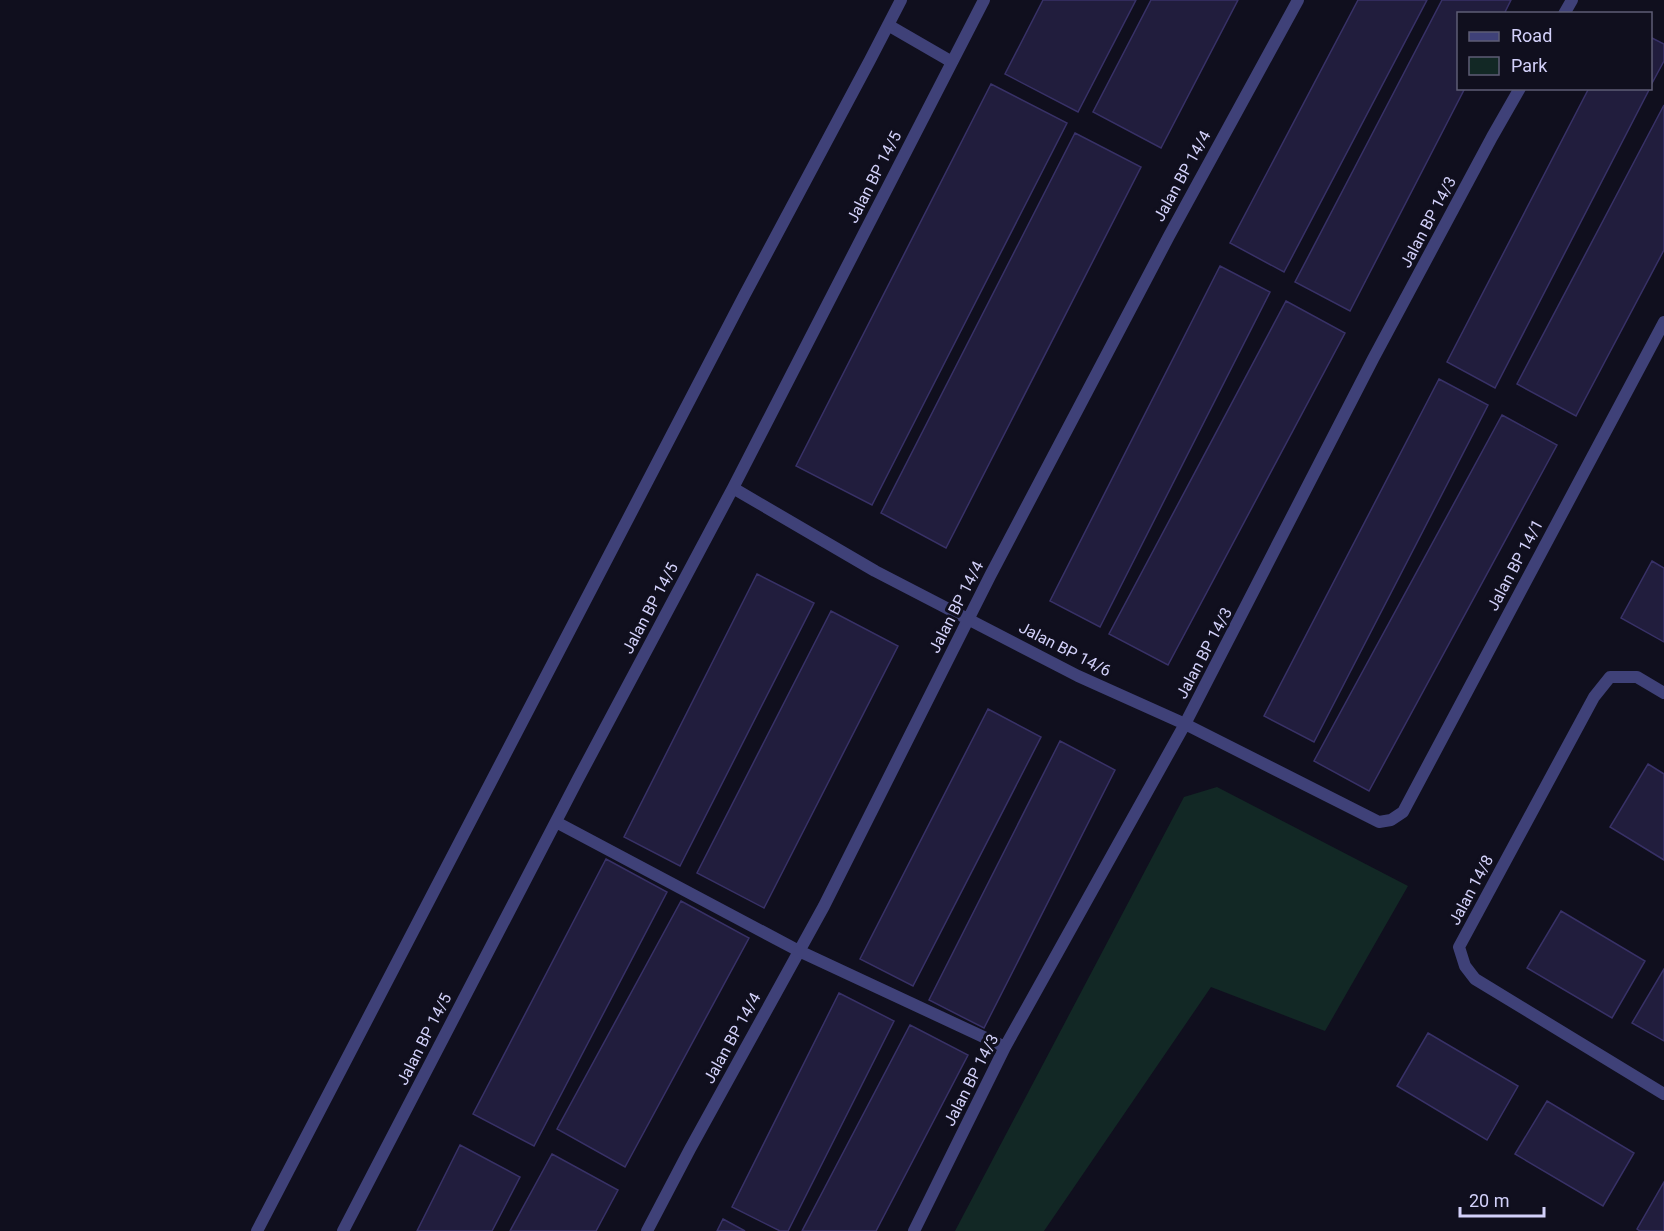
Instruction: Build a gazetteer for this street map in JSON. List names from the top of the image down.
{
  "streets": {
    "street": [
      "Jalan BP 14/4",
      "Jalan BP 14/5",
      "Jalan BP 14/3",
      "Jalan BP 14/1",
      "Jalan BP 14/6",
      "Jalan 14/8"
    ]
  },
  "crossings": [
    ["Jalan BP 14/4", "Jalan BP 14/6"],
    ["Jalan BP 14/5", "Jalan BP 14/6"],
    ["Jalan BP 14/3", "Jalan BP 14/6"],
    ["Jalan BP 14/1", "Jalan BP 14/6"]
  ],
  "legend": ["Road", "Park"],
  "scale_bar": "20 m"
}
